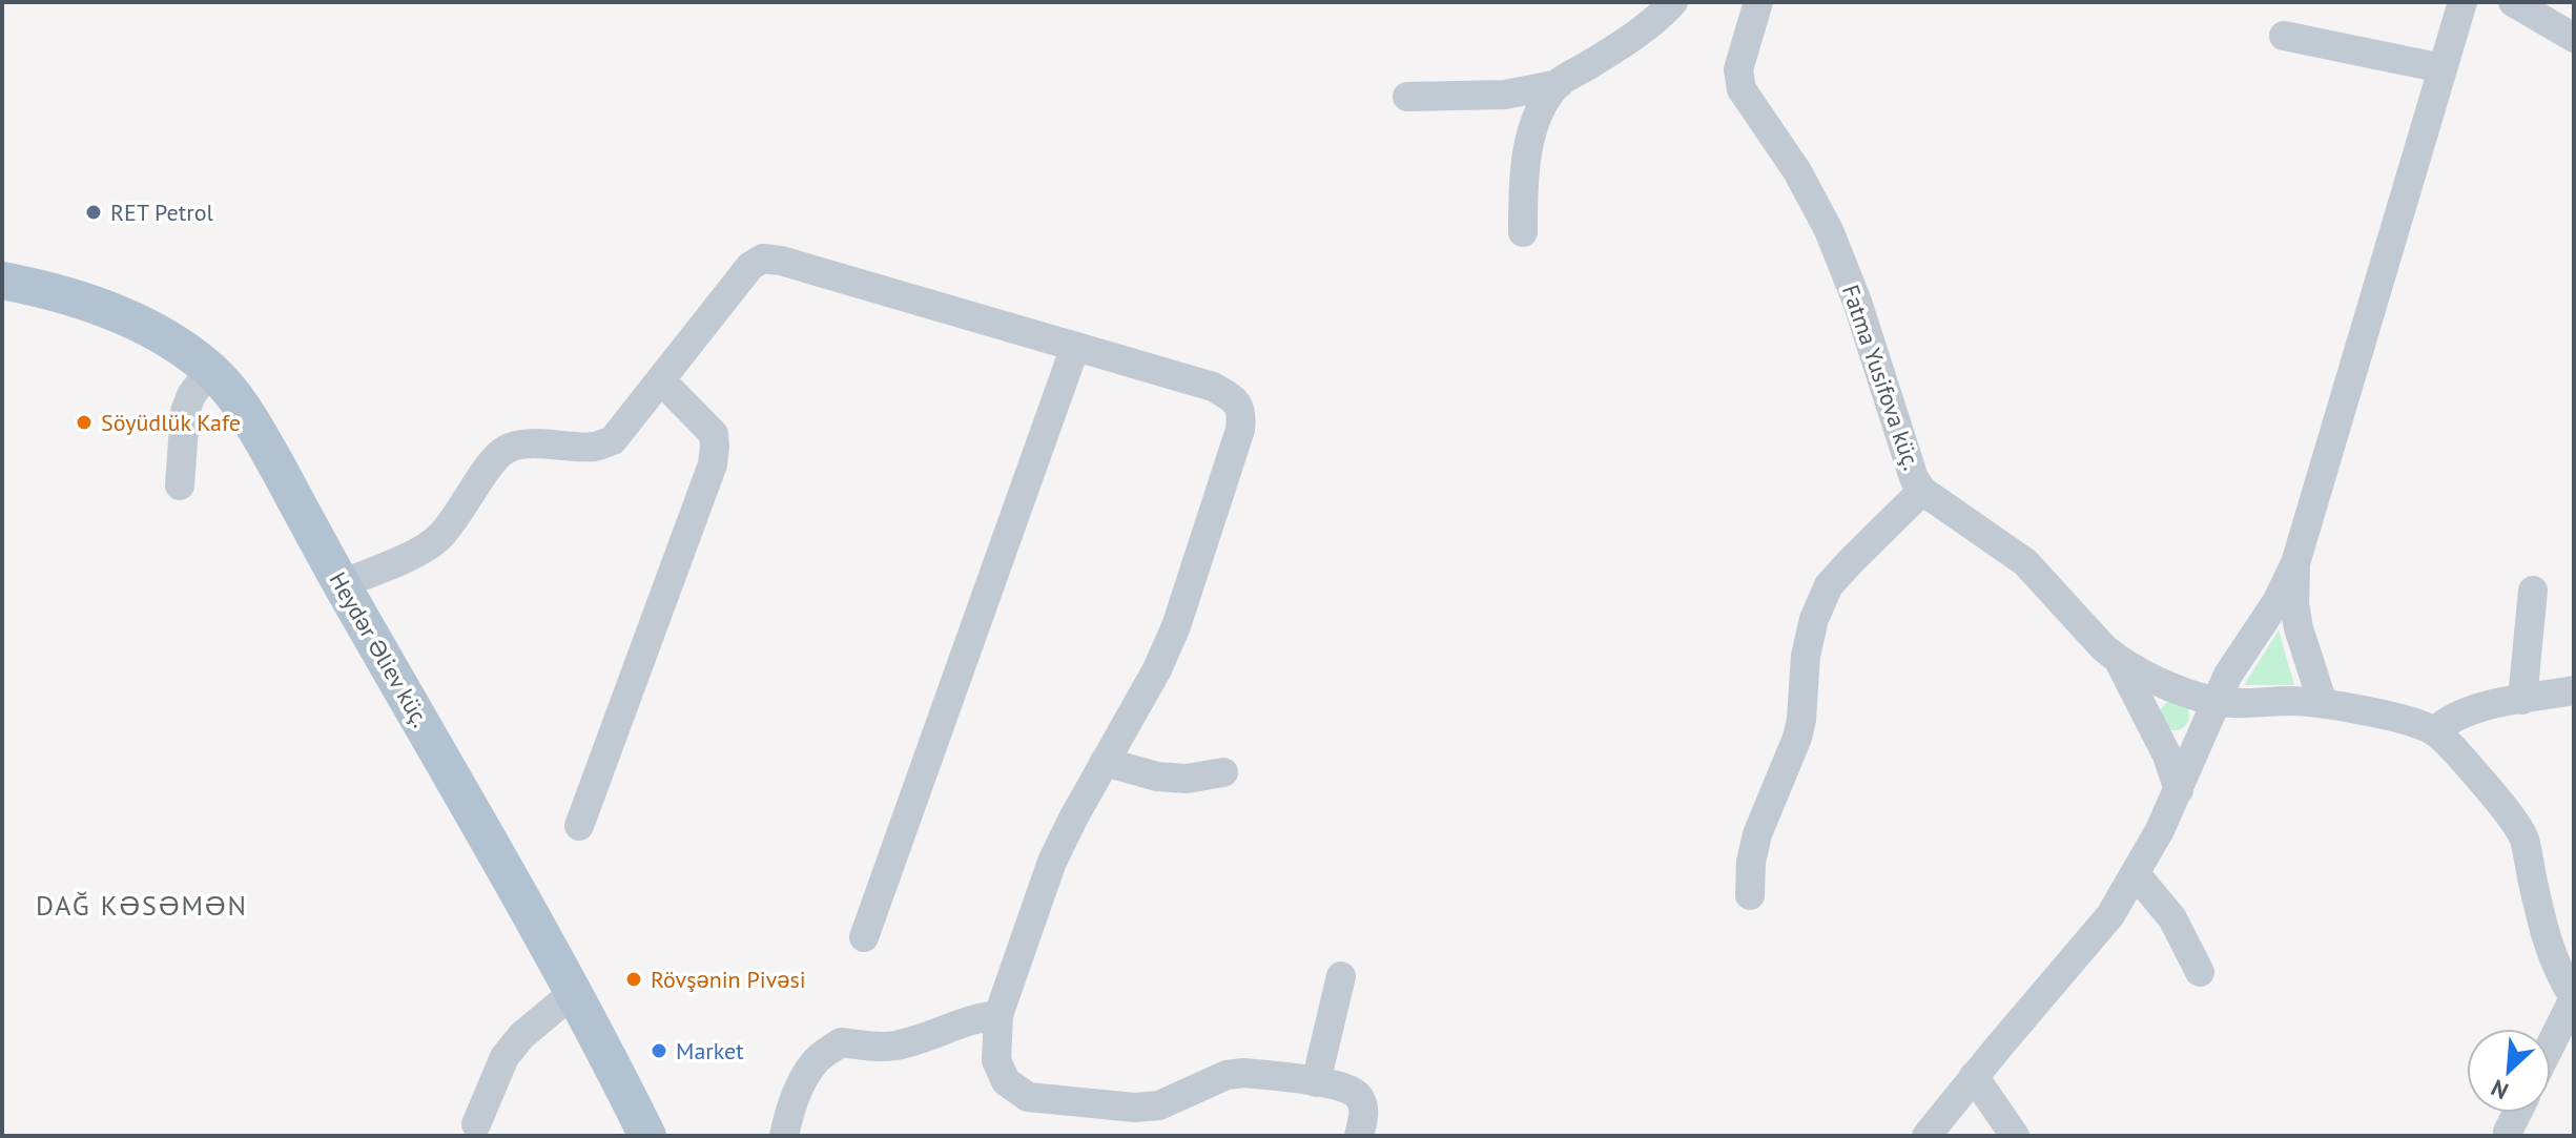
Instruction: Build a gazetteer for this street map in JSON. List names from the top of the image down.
{
  "streets": {
    "main road": ["Heydər Əliev küç."],
    "street": ["Fatma Yusifova küç."]
  },
  "districts": ["DAĞ KƏSƏMƏN"],
  "places": [
    "RET Petrol",
    "Söyüdlük Kafe",
    "Rövşənin Pivəsi",
    "Market"
  ],
  "north": "bottom left"
}
